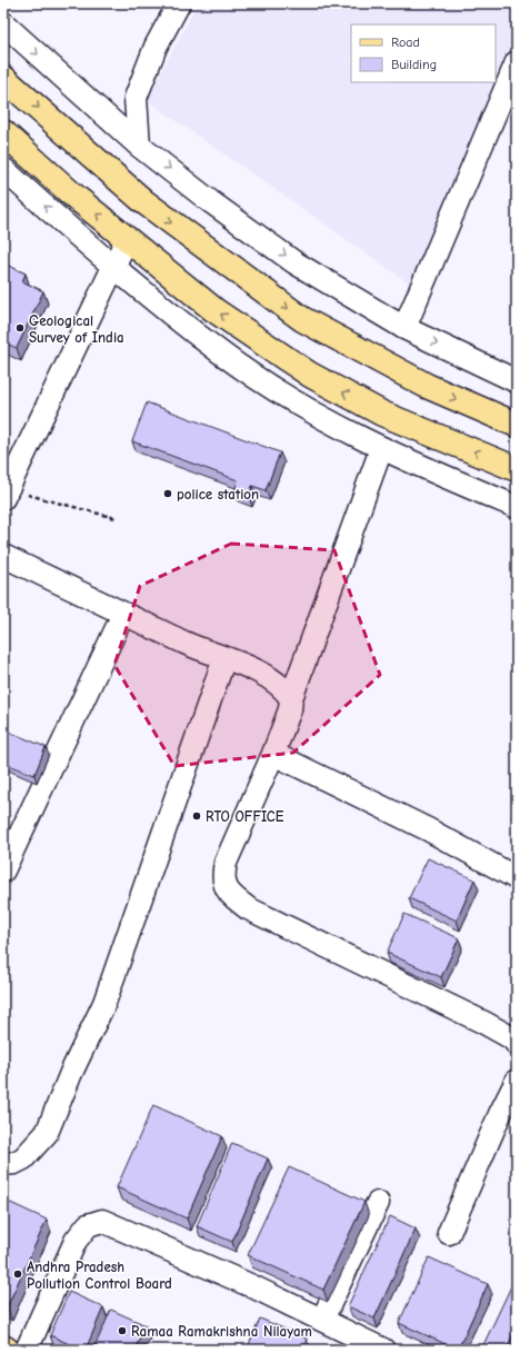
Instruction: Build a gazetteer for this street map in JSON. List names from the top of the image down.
{
  "places": [
    "Geological Survey of India",
    "police station",
    "RTO OFFICE",
    "Andhra Pradesh Pollution Control Board",
    "Ramaa Ramakrishna Nilayam"
  ],
  "legend": ["Road", "Building"]
}
